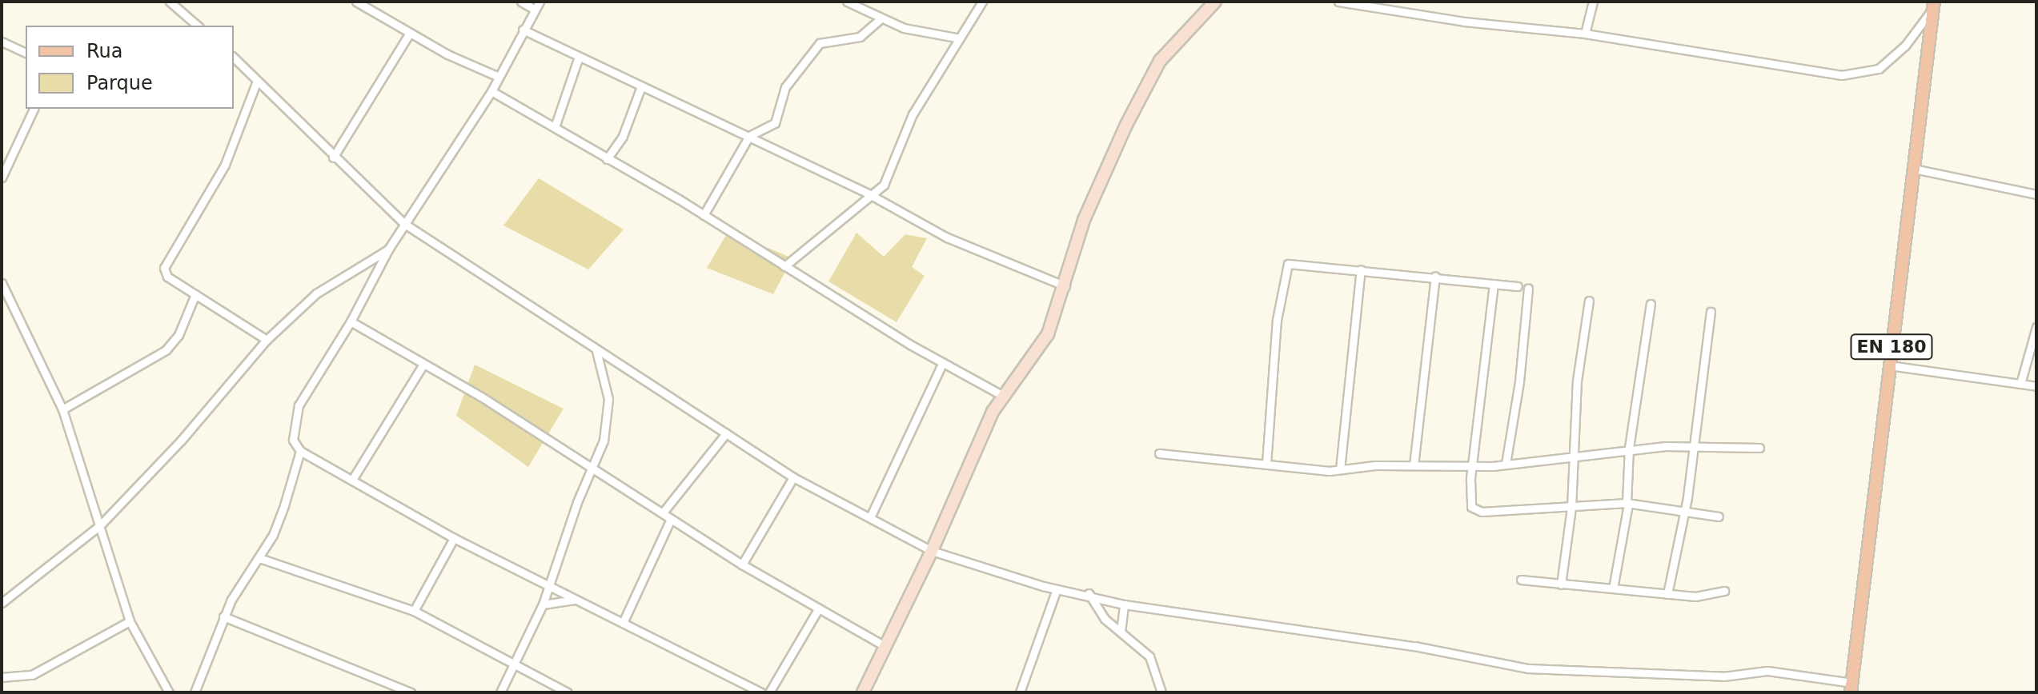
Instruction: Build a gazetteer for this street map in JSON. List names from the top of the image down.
{
  "streets": {
    "main road": ["EN 180"]
  },
  "legend": ["Rua", "Parque"]
}
